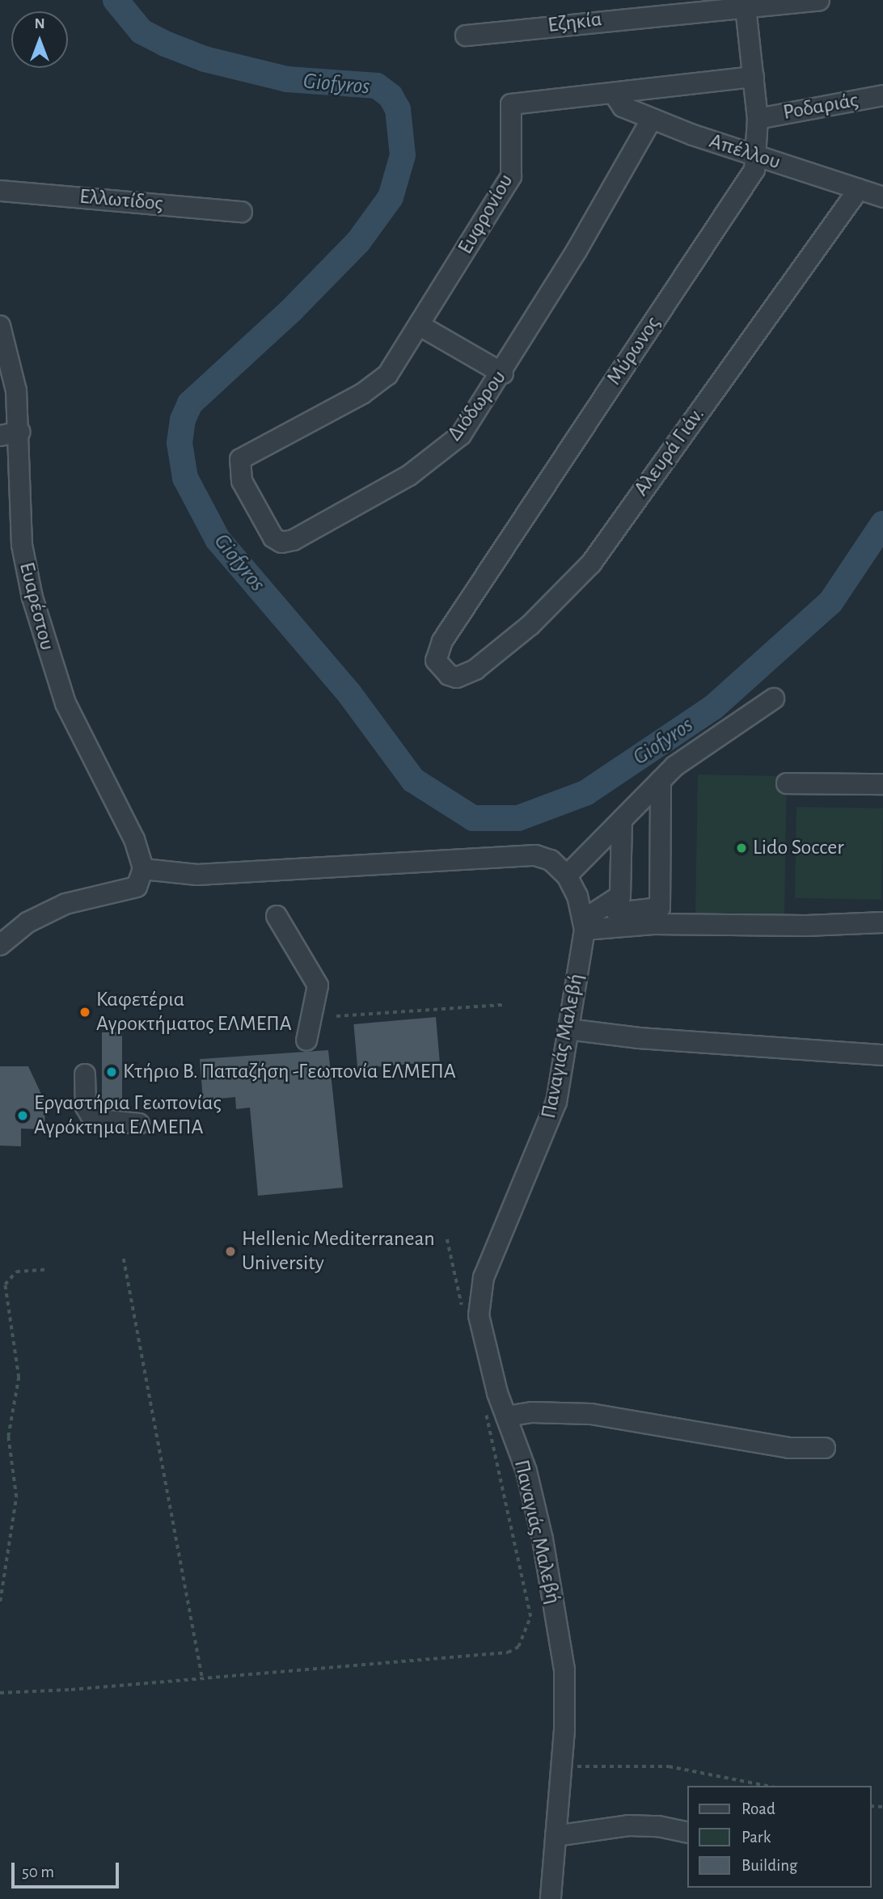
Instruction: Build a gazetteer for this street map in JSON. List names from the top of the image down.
{
  "streets": {
    "street": [
      "Εζηκία",
      "Ροδαριάς",
      "Απέλλου",
      "Ελλωτίδος",
      "Ευφρονίου",
      "Μύρωνος",
      "Διόδωρου",
      "Αλευρά Γιάν.",
      "Ευαρέστου",
      "Παναγιάς Μαλεβή"
    ]
  },
  "crossings": [
    ["Εζηκία", "Μύρωνος"],
    ["Ροδαριάς", "Μύρωνος"],
    ["Απέλλου", "Ευφρονίου"],
    ["Απέλλου", "Μύρωνος"],
    ["Απέλλου", "Διόδωρου"],
    ["Απέλλου", "Αλευρά Γιάν."],
    ["Ευφρονίου", "Μύρωνος"],
    ["Ευφρονίου", "Διόδωρου"],
    ["Μύρωνος", "Αλευρά Γιάν."],
    ["Ευαρέστου", "Παναγιάς Μαλεβή"]
  ],
  "water": ["Giofyros"],
  "places": [
    "Lido Soccer",
    "Καφετέρια Αγροκτήματος ΕΛΜΕΠΑ",
    "Κτήριο Β. Παπαζήση -Γεωπονία ΕΛΜΕΠΑ",
    "Εργαστήρια Γεωπονίας Αγρόκτημα ΕΛΜΕΠΑ",
    "Hellenic Mediterranean University"
  ],
  "legend": ["Road", "Park", "Building"],
  "scale_bar": "50 m",
  "north": "top"
}
